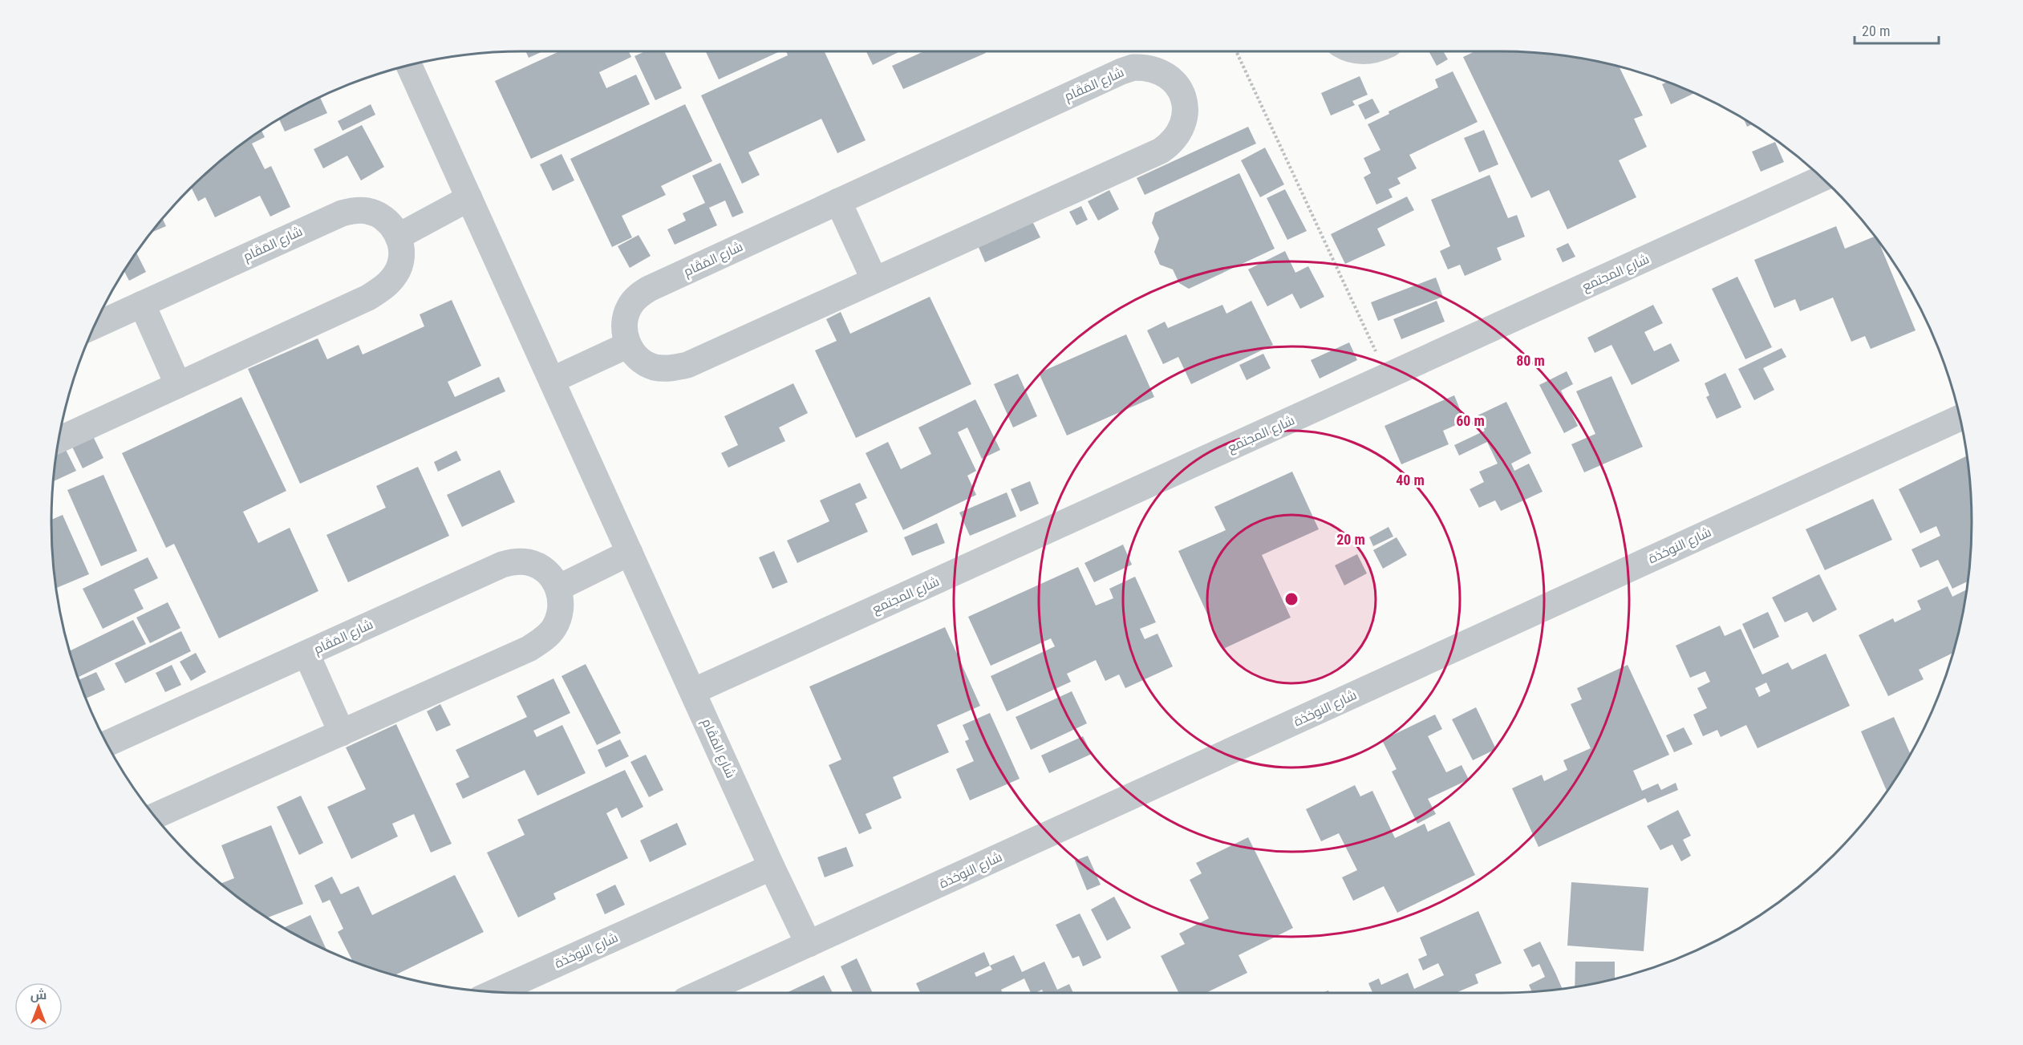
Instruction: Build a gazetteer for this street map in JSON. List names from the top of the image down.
{
  "streets": {
    "street": ["شارع المَقَام", "شارع المجتمع", "شارع النوخذة"]
  },
  "crossings": [
    ["شارع المَقَام", "شارع المجتمع"],
    ["شارع المَقَام", "شارع النوخذة"]
  ],
  "scale_bar": "20 m",
  "north": "top",
  "rings": [
    "80 m",
    "60 m",
    "40 m",
    "20 m"
  ]
}
